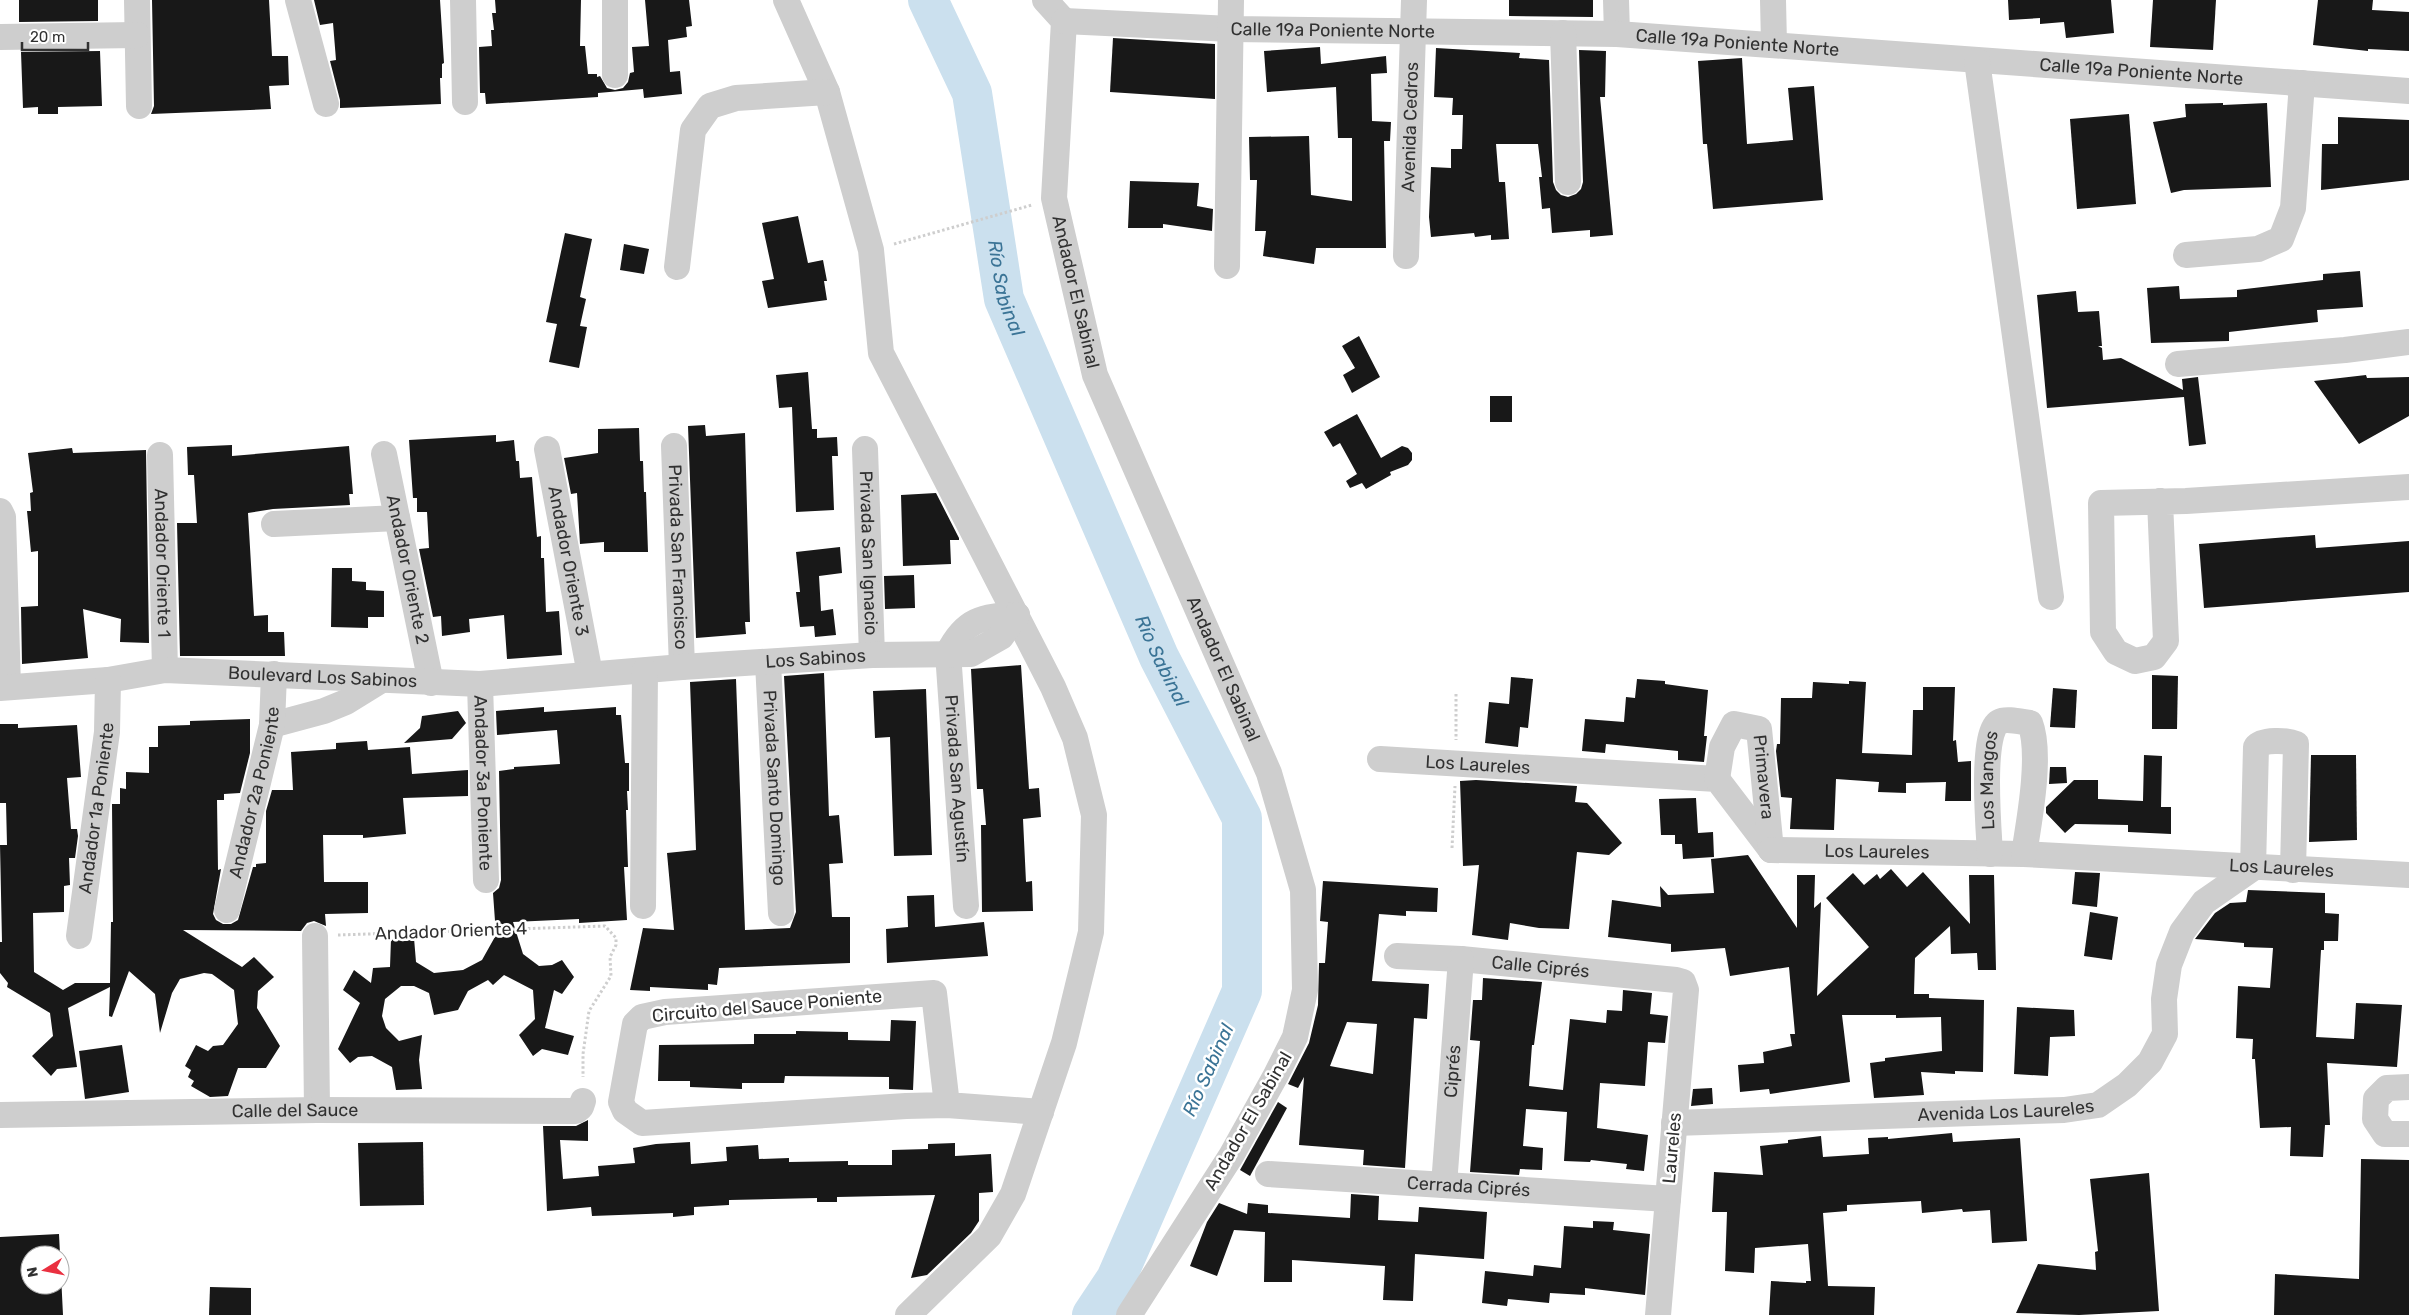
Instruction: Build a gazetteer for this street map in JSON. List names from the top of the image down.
{
  "streets": {
    "street": [
      "Calle 19a Poniente Norte",
      "Avenida Cedros",
      "Andador El Sabinal",
      "Privada San Ignacio",
      "Privada San Francisco",
      "Andador Oriente 3",
      "Andador Oriente 1",
      "Andador Oriente 2",
      "Los Sabinos",
      "Boulevard Los Sabinos",
      "Los Laureles",
      "Primavera",
      "Privada San Agustín",
      "Los Mangos",
      "Andador 3a Poniente",
      "Privada Santo Domingo",
      "Andador 2a Poniente",
      "Andador 1a Poniente",
      "Calle Ciprés",
      "Circuito del Sauce Poniente",
      "Ciprés",
      "Avenida Los Laureles",
      "Calle del Sauce",
      "Laureles",
      "Cerrada Ciprés"
    ],
    "path": ["Andador Oriente 4"]
  },
  "crossings": [
    ["Calle 19a Poniente Norte", "Avenida Cedros"],
    ["Calle 19a Poniente Norte", "Andador El Sabinal"],
    ["Privada San Ignacio", "Los Sabinos"],
    ["Privada San Francisco", "Los Sabinos"],
    ["Andador Oriente 3", "Boulevard Los Sabinos"],
    ["Andador Oriente 1", "Boulevard Los Sabinos"],
    ["Andador Oriente 2", "Boulevard Los Sabinos"],
    ["Los Sabinos", "Boulevard Los Sabinos"],
    ["Los Sabinos", "Privada San Agustín"],
    ["Los Sabinos", "Privada Santo Domingo"],
    ["Boulevard Los Sabinos", "Andador 3a Poniente"],
    ["Boulevard Los Sabinos", "Andador 2a Poniente"],
    ["Boulevard Los Sabinos", "Andador 1a Poniente"],
    ["Los Laureles", "Primavera"],
    ["Los Laureles", "Los Mangos"],
    ["Los Laureles", "Avenida Los Laureles"],
    ["Andador Oriente 4", "Calle del Sauce"],
    ["Calle Ciprés", "Ciprés"],
    ["Calle Ciprés", "Laureles"],
    ["Ciprés", "Cerrada Ciprés"],
    ["Avenida Los Laureles", "Laureles"],
    ["Laureles", "Cerrada Ciprés"]
  ],
  "water": ["Río Sabinal"],
  "scale_bar": "20 m",
  "north": "left"
}
